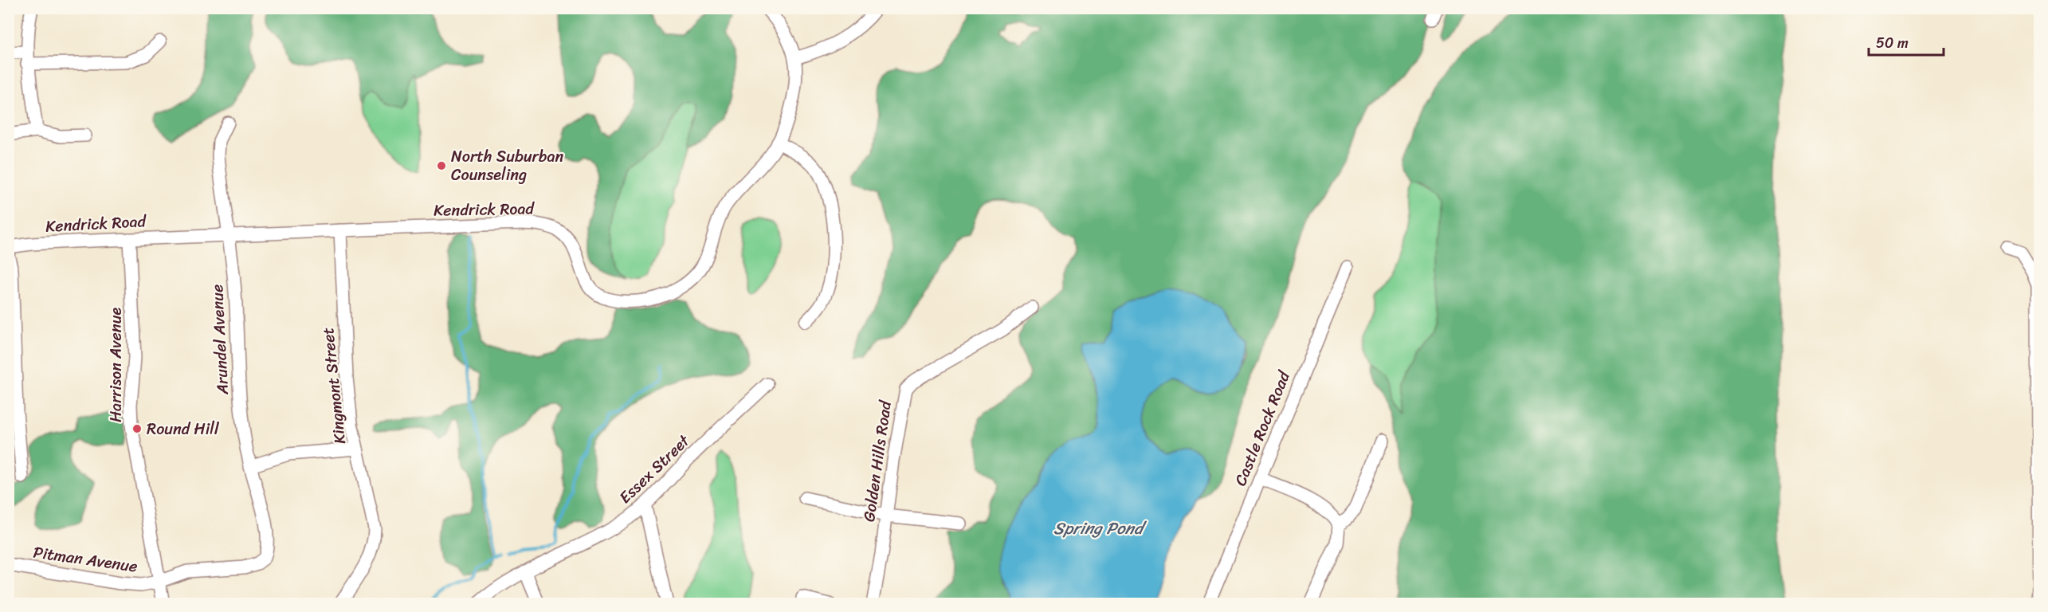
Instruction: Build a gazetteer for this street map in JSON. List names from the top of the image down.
{
  "streets": {
    "street": [
      "Kendrick Road",
      "Arundel Avenue",
      "Harrison Avenue",
      "Kingmont Street",
      "Castle Rock Road",
      "Golden Hills Road",
      "Essex Street",
      "Pitman Avenue"
    ]
  },
  "crossings": [
    ["Kendrick Road", "Arundel Avenue"],
    ["Kendrick Road", "Harrison Avenue"],
    ["Kendrick Road", "Kingmont Street"],
    ["Arundel Avenue", "Pitman Avenue"],
    ["Harrison Avenue", "Pitman Avenue"]
  ],
  "water": ["Spring Pond"],
  "places": ["North Suburban Counseling", "Round Hill"],
  "scale_bar": "50 m"
}
